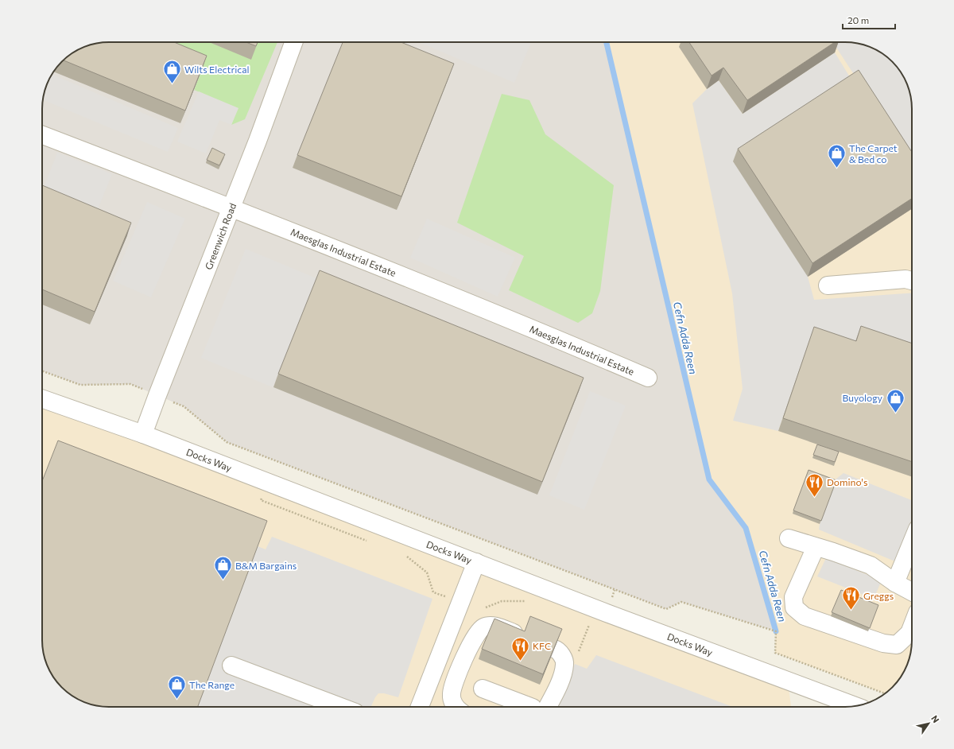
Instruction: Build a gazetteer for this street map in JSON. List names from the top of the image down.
{
  "streets": {
    "street": ["Greenwich Road", "Maesglas Industrial Estate", "Docks Way"]
  },
  "crossings": [
    ["Greenwich Road", "Maesglas Industrial Estate"],
    ["Greenwich Road", "Docks Way"]
  ],
  "water": ["Cefn Adda Reen"],
  "places": {
    "shop": [
      "Wilts Electrical",
      "The Carpet & Bed co",
      "Buyology",
      "B&M Bargains",
      "The Range"
    ],
    "restaurant": ["Domino's", "Greggs", "KFC"]
  },
  "scale_bar": "20 m",
  "north": "top right"
}
